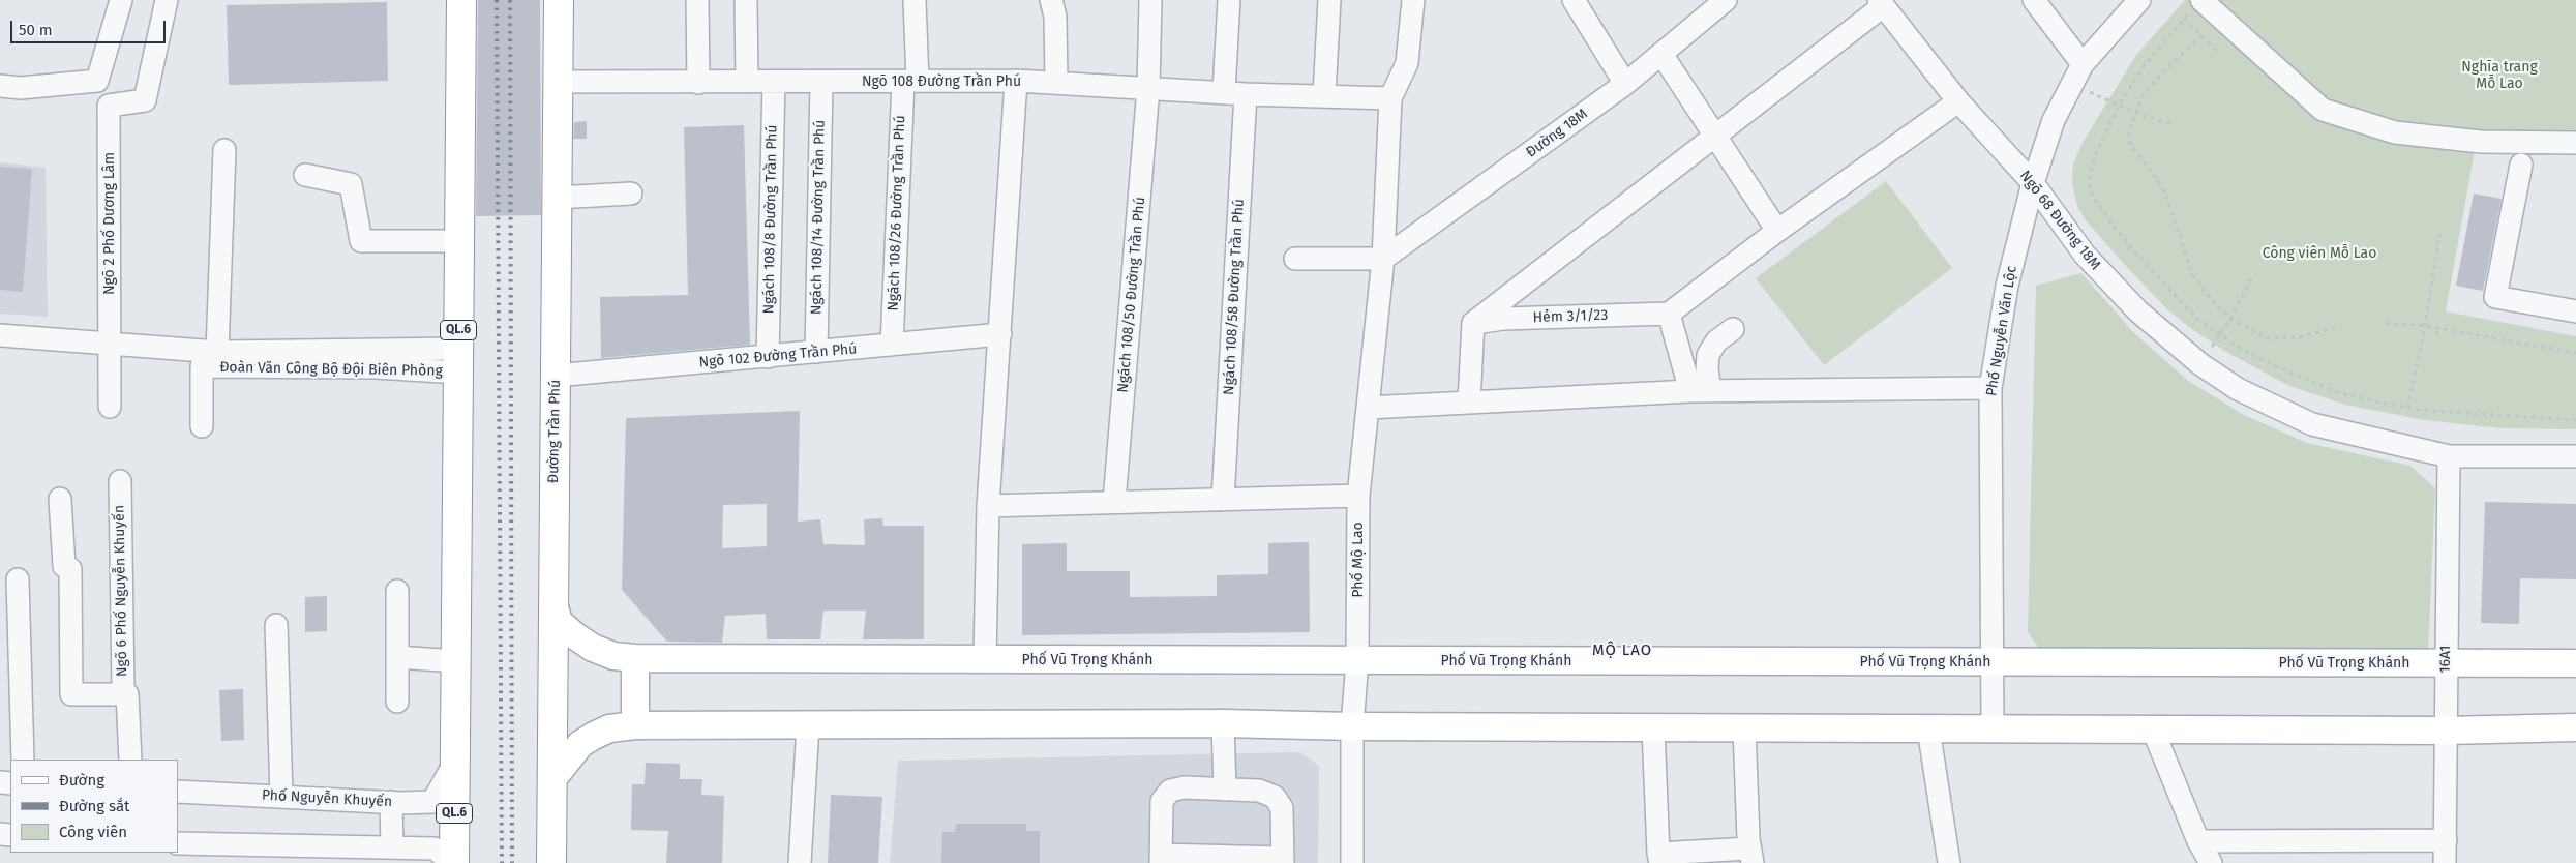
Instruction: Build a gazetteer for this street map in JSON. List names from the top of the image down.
{
  "streets": {
    "highway": ["QL.6", "Đường Trần Phú"],
    "main road": ["Phố Vũ Trọng Khánh"],
    "street": [
      "Ngõ 108 Đường Trần Phú",
      "Đường 18M",
      "Ngách 108/26 Đường Trần Phú",
      "Ngách 108/14 Đường Trần Phú",
      "Ngách 108/8 Đường Trần Phú",
      "Ngõ 68 Đường 18M",
      "Ngõ 2 Phố Dương Lâm",
      "Ngách 108/50 Đường Trần Phú",
      "Ngách 108/58 Đường Trần Phú",
      "Hẻm 3/1/23",
      "Phố Nguyễn Văn Lộc",
      "Ngõ 102 Đường Trần Phú",
      "Đoàn Văn Công Bộ Đội Biên Phòng",
      "Phố Mộ Lao",
      "Ngõ 6 Phố Nguyễn Khuyến",
      "16A1",
      "Phố Nguyễn Khuyến"
    ]
  },
  "crossings": [
    ["Ngõ 108 Đường Trần Phú", "Ngách 108/26 Đường Trần Phú"],
    ["Ngõ 108 Đường Trần Phú", "Ngách 108/14 Đường Trần Phú"],
    ["Ngõ 108 Đường Trần Phú", "Ngách 108/8 Đường Trần Phú"],
    ["Ngõ 108 Đường Trần Phú", "Ngách 108/50 Đường Trần Phú"],
    ["Ngõ 108 Đường Trần Phú", "Ngách 108/58 Đường Trần Phú"],
    ["Ngõ 108 Đường Trần Phú", "Đường Trần Phú"],
    ["Ngõ 108 Đường Trần Phú", "Phố Mộ Lao"],
    ["Đường 18M", "Phố Mộ Lao"],
    ["Ngách 108/26 Đường Trần Phú", "Ngõ 102 Đường Trần Phú"],
    ["Ngách 108/14 Đường Trần Phú", "Ngõ 102 Đường Trần Phú"],
    ["Ngách 108/8 Đường Trần Phú", "Ngõ 102 Đường Trần Phú"],
    ["Ngõ 68 Đường 18M", "Phố Nguyễn Văn Lộc"],
    ["Ngõ 68 Đường 18M", "16A1"],
    ["QL.6", "Đoàn Văn Công Bộ Đội Biên Phòng"],
    ["QL.6", "Phố Nguyễn Khuyến"],
    ["Phố Nguyễn Văn Lộc", "Phố Vũ Trọng Khánh"],
    ["Ngõ 102 Đường Trần Phú", "Đường Trần Phú"],
    ["Đường Trần Phú", "Phố Vũ Trọng Khánh"],
    ["Phố Mộ Lao", "Phố Vũ Trọng Khánh"],
    ["16A1", "Phố Vũ Trọng Khánh"]
  ],
  "districts": ["MỘ LAO"],
  "parks": ["Nghĩa trang Mỗ Lao", "Công viên Mỗ Lao"],
  "legend": ["Đường", "Đường sắt", "Công viên"],
  "scale_bar": "50 m"
}
